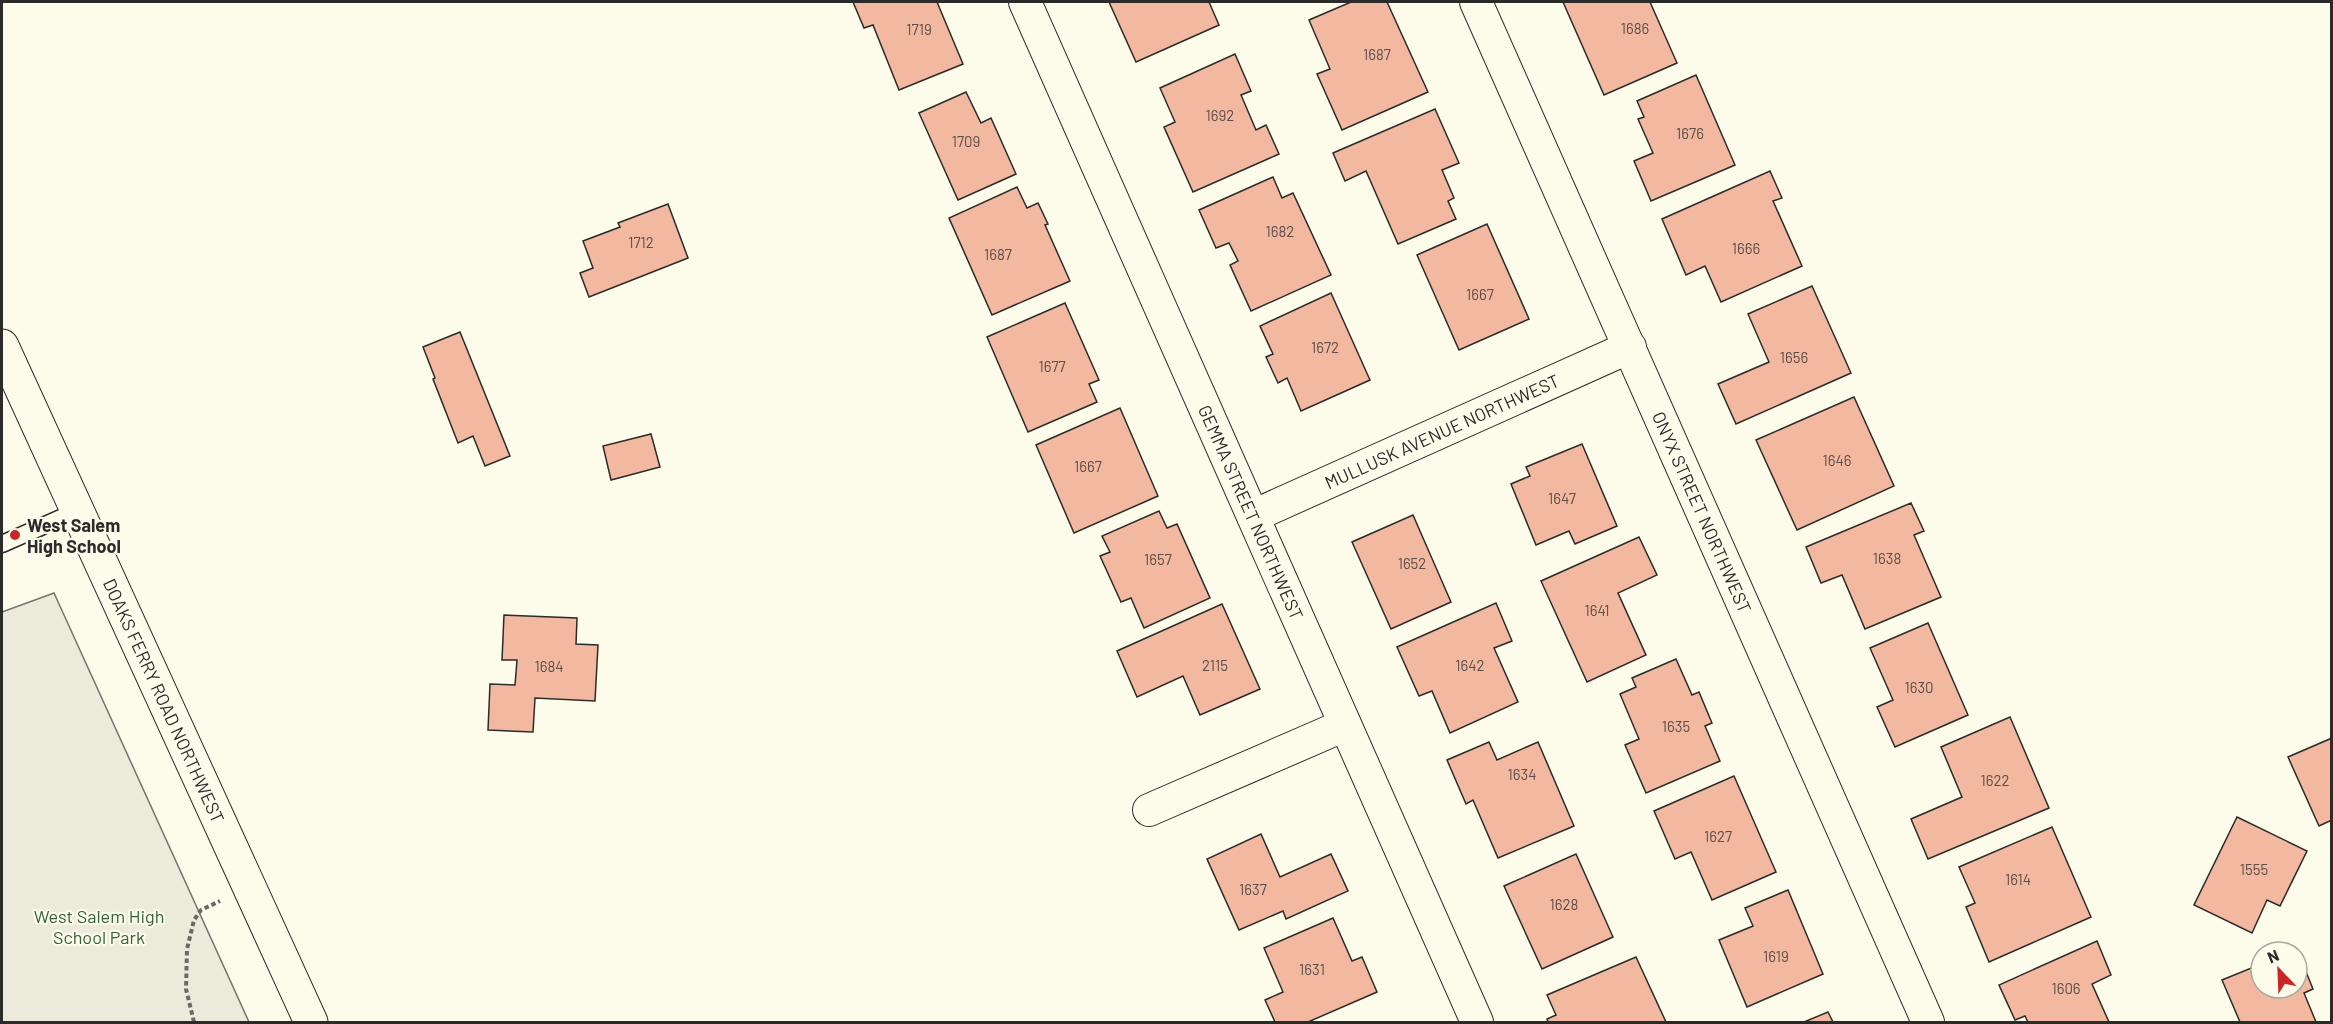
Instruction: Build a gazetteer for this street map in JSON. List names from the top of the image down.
{
  "streets": {
    "main road": ["DOAKS FERRY ROAD NORTHWEST"],
    "street": ["MULLUSK AVENUE NORTHWEST", "GEMMA STREET NORTHWEST", "ONYX STREET NORTHWEST"]
  },
  "crossings": [
    ["MULLUSK AVENUE NORTHWEST", "GEMMA STREET NORTHWEST"],
    ["MULLUSK AVENUE NORTHWEST", "ONYX STREET NORTHWEST"]
  ],
  "parks": ["West Salem High School Park"],
  "places": ["West Salem High School"],
  "house_numbers": [
    "1686",
    "1719",
    "1687",
    "1692",
    "1676",
    "1709",
    "1682",
    "1712",
    "1666",
    "1687",
    "1667",
    "1672",
    "1656",
    "1677",
    "1646",
    "1667",
    "1647",
    "1638",
    "1657",
    "1652",
    "1641",
    "2115",
    "1642",
    "1684",
    "1630",
    "1635",
    "1634",
    "1622",
    "1627",
    "1555",
    "1614",
    "1637",
    "1628",
    "1619",
    "1631",
    "1606"
  ],
  "north": "top left"
}
